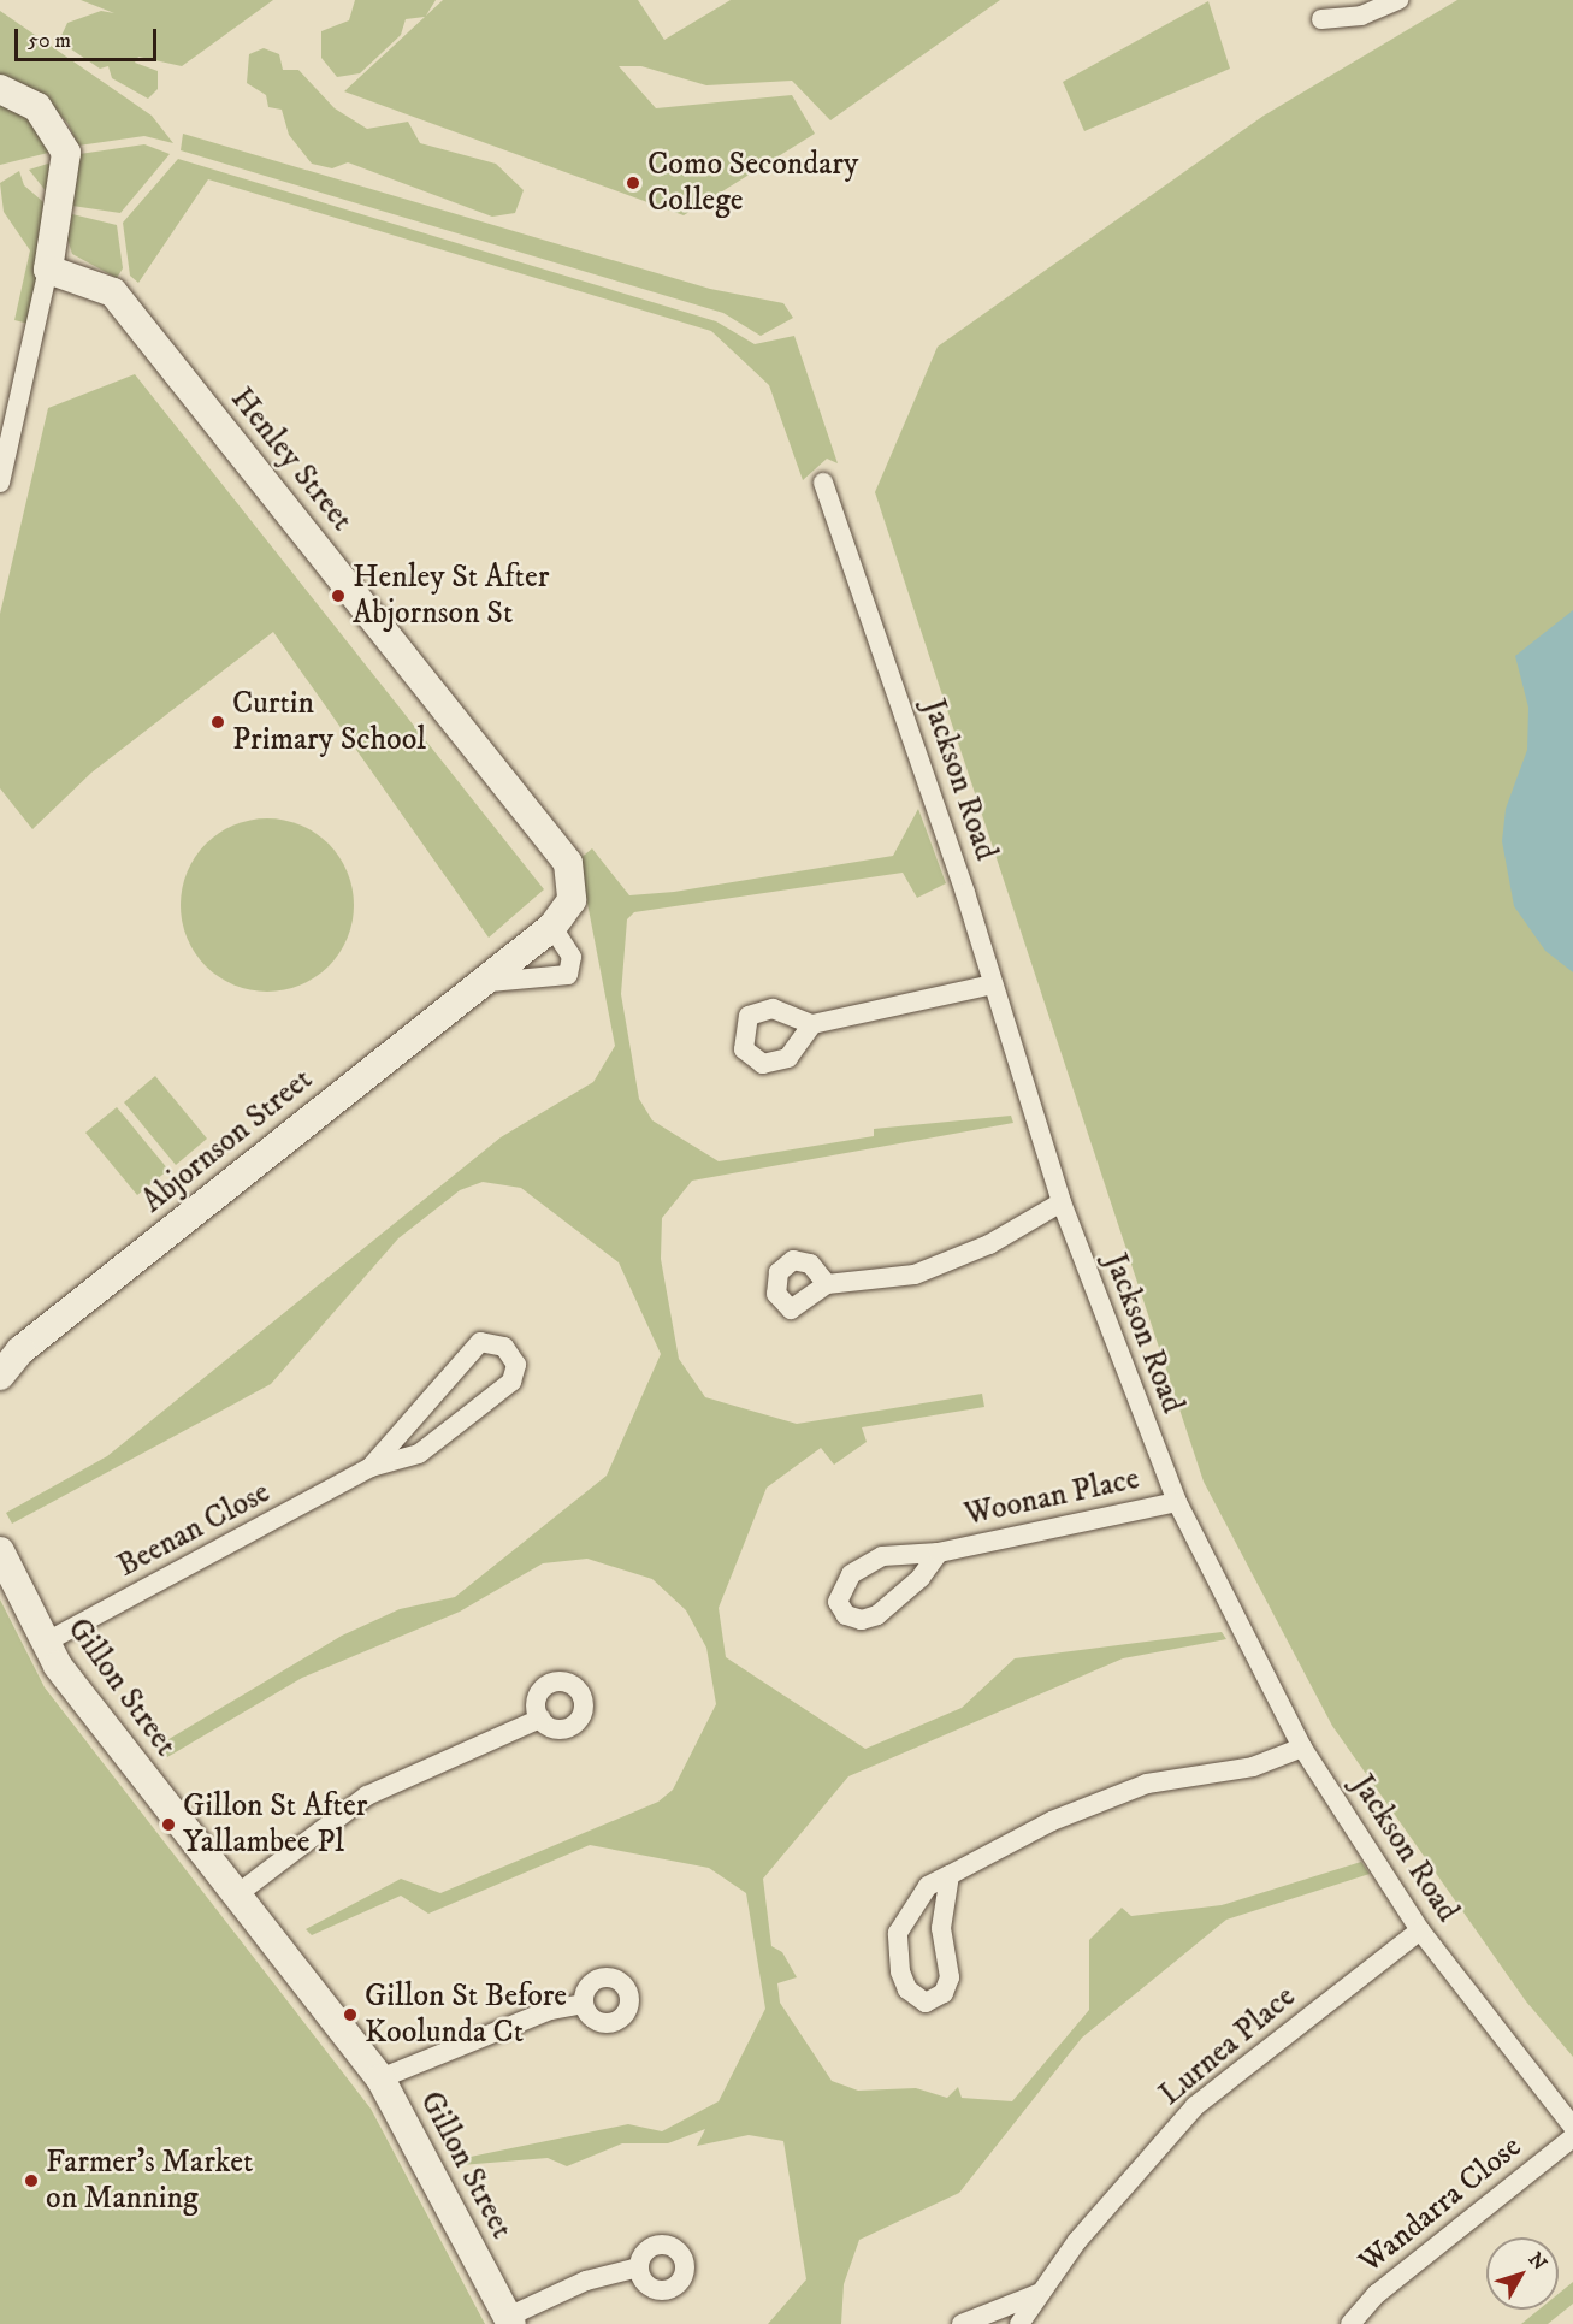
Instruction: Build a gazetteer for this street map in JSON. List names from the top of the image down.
{
  "streets": {
    "street": [
      "Henley Street",
      "Jackson Road",
      "Abjornson Street",
      "Woonan Place",
      "Beenan Close",
      "Gillon Street",
      "Lurnea Place",
      "Wandarra Close"
    ]
  },
  "crossings": [
    ["Henley Street", "Abjornson Street"],
    ["Jackson Road", "Woonan Place"],
    ["Jackson Road", "Lurnea Place"],
    ["Beenan Close", "Gillon Street"]
  ],
  "places": [
    "Como Secondary College",
    "Henley St After Abjornson St",
    "Curtin Primary School",
    "Gillon St After Yallambee Pl",
    "Gillon St Before Koolunda Ct",
    "Farmer's Market on Manning"
  ],
  "scale_bar": "50 m",
  "north": "top right"
}
